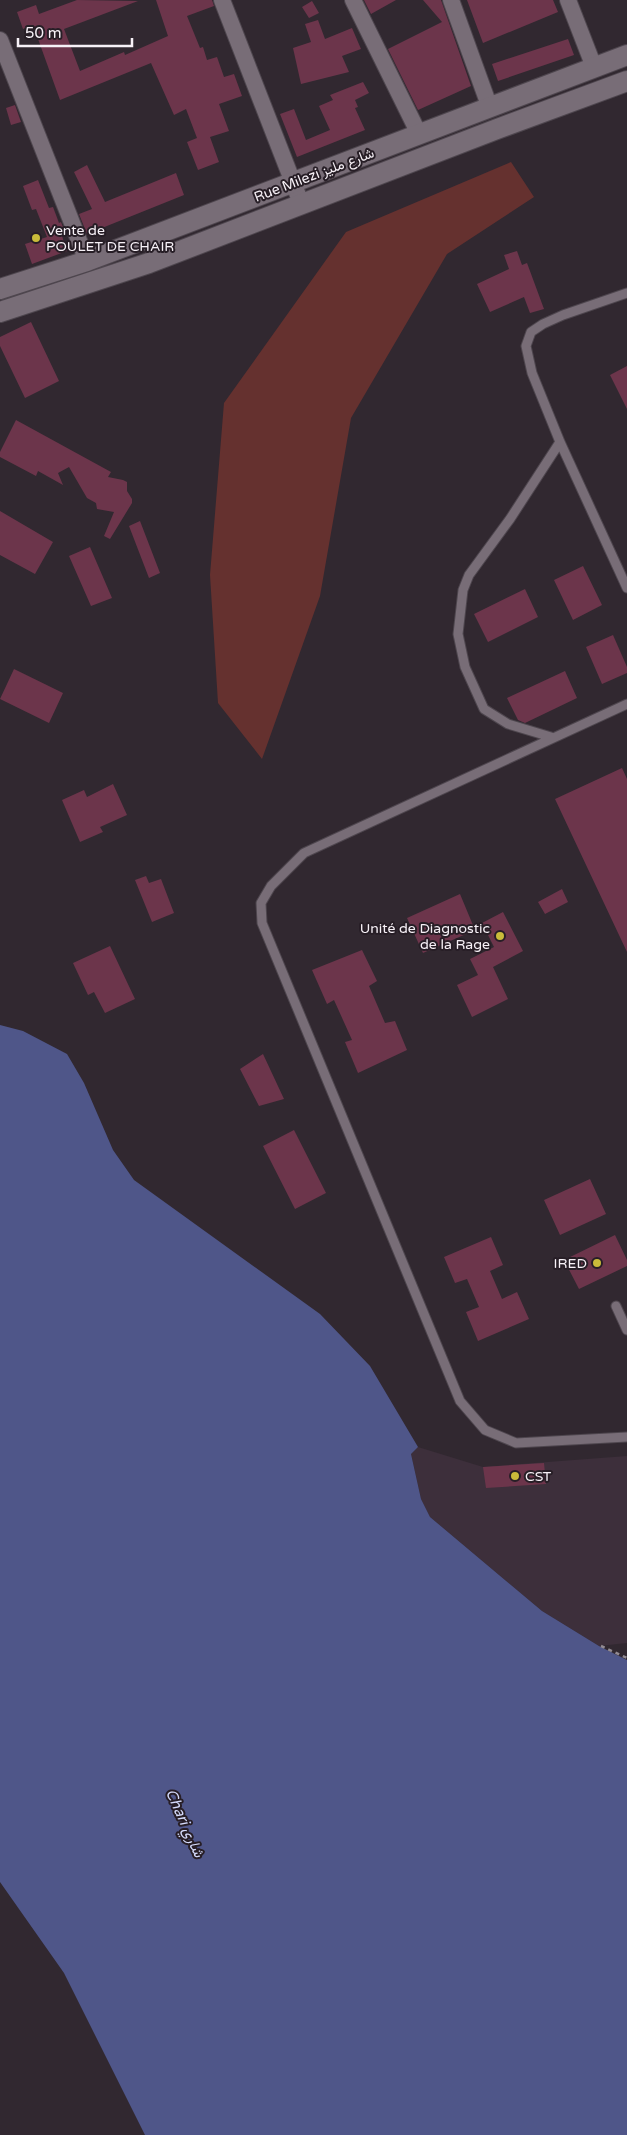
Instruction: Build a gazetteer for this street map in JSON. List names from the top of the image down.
{
  "streets": {
    "street": ["Rue Milezi شارع مليز"]
  },
  "water": ["Chari شاري"],
  "places": [
    "Vente de POULET DE CHAIR",
    "Unité de Diagnostic de la Rage",
    "IRED",
    "CST"
  ],
  "scale_bar": "50 m"
}
